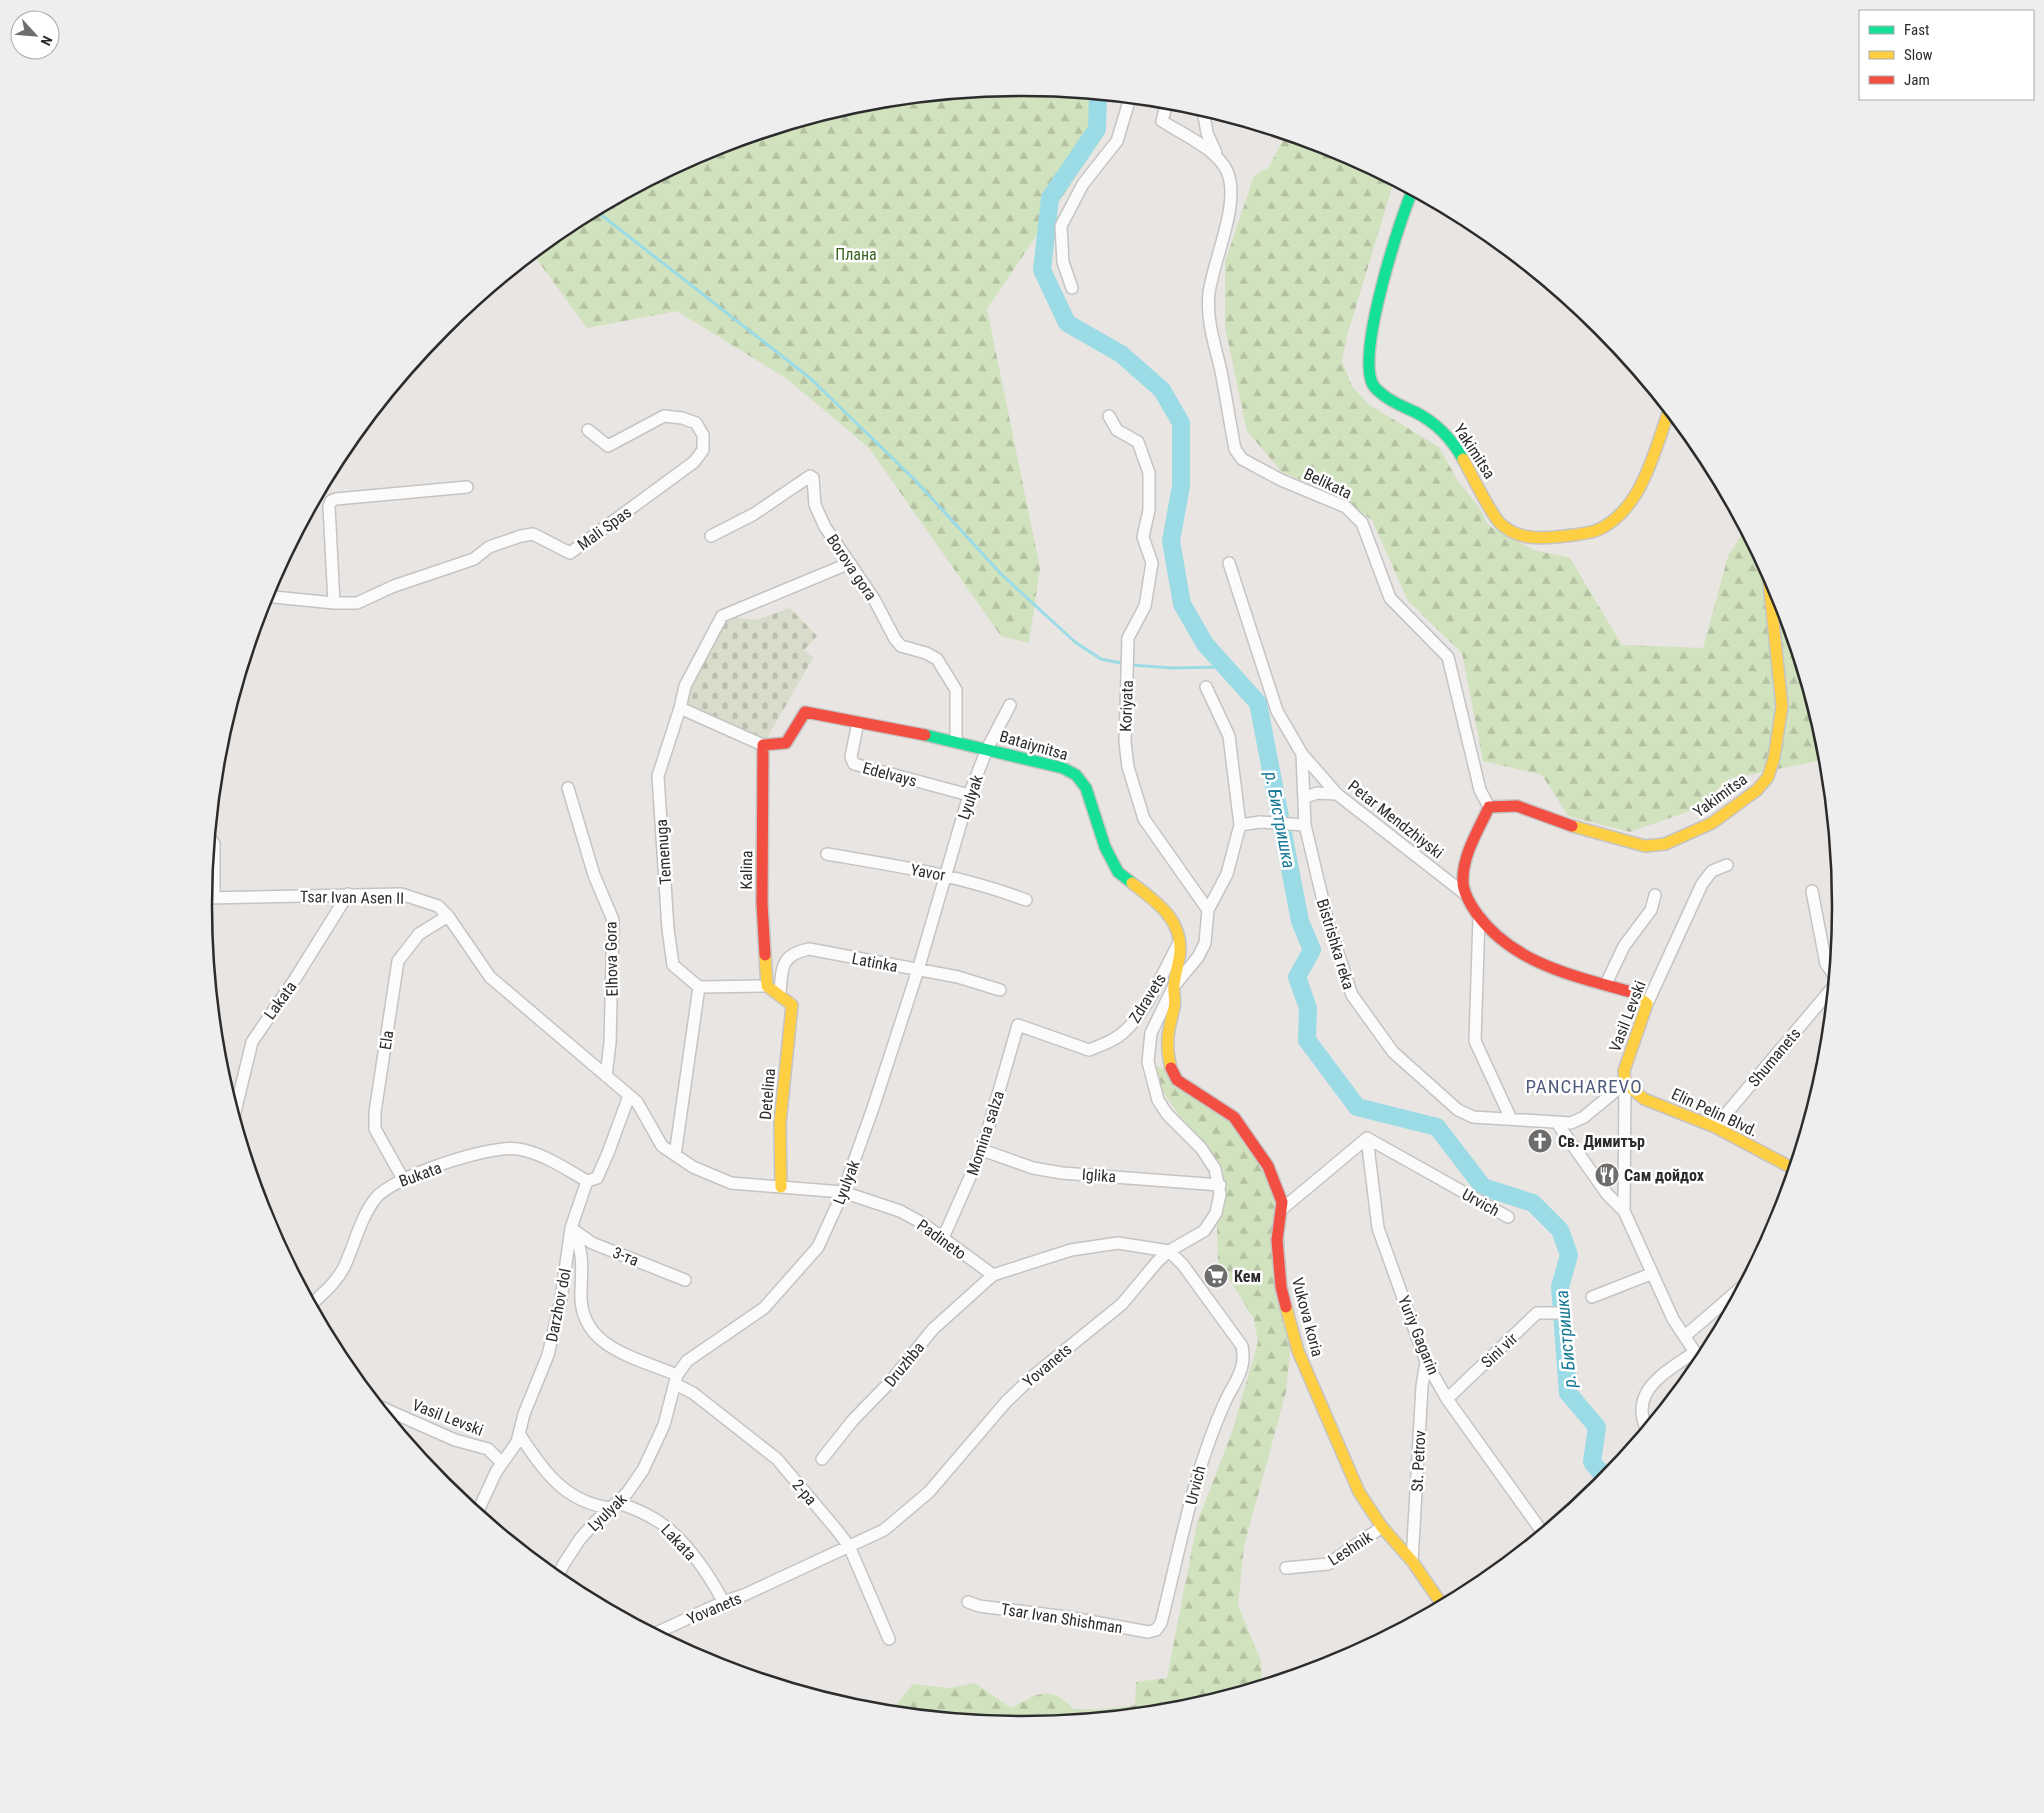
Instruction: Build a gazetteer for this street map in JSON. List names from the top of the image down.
{
  "streets": {
    "street": [
      "Yakimitsa",
      "Belikata",
      "Mali Spas",
      "Borova gora",
      "Koriyata",
      "Bataiynitsa",
      "Edelvays",
      "Lyulyak",
      "Petar Mendzhiyski",
      "Temenuga",
      "Kalina",
      "Yavor",
      "Tsar Ivan Asen II",
      "Bistrishka reka",
      "Elhova Gora",
      "Latinka",
      "Zdravets",
      "Lakata",
      "Vasil Levski",
      "Ela",
      "Shumanets",
      "Detelina",
      "Elin Pelin Blvd.",
      "Momina salza",
      "Bukata",
      "Iglika",
      "Urvich",
      "Padineto",
      "3-та",
      "Darzhov dol",
      "Vukova koria",
      "Yuriy Gagarin",
      "Sini vir",
      "Druzhba",
      "Yovanets",
      "St. Petrov",
      "2-ра",
      "Leshnik",
      "Tsar Ivan Shishman"
    ]
  },
  "crossings": [
    ["Yakimitsa", "Belikata"],
    ["Borova gora", "Bataiynitsa"],
    ["Borova gora", "Temenuga"],
    ["Bataiynitsa", "Edelvays"],
    ["Bataiynitsa", "Lyulyak"],
    ["Bataiynitsa", "Kalina"],
    ["Bataiynitsa", "Zdravets"],
    ["Bataiynitsa", "Vukova koria"],
    ["Bataiynitsa", "Yovanets"],
    ["Edelvays", "Lyulyak"],
    ["Lyulyak", "Yavor"],
    ["Lyulyak", "Latinka"],
    ["Lyulyak", "Lakata"],
    ["Lyulyak", "Padineto"],
    ["Lyulyak", "2-ра"],
    ["Petar Mendzhiyski", "Bistrishka reka"],
    ["Petar Mendzhiyski", "Vasil Levski"],
    ["Tsar Ivan Asen II", "Elhova Gora"],
    ["Tsar Ivan Asen II", "Lakata"],
    ["Tsar Ivan Asen II", "Ela"],
    ["Tsar Ivan Asen II", "Padineto"],
    ["Tsar Ivan Asen II", "Darzhov dol"],
    ["Bistrishka reka", "Vasil Levski"],
    ["Bistrishka reka", "Elin Pelin Blvd."],
    ["Latinka", "Detelina"],
    ["Zdravets", "Momina salza"],
    ["Lakata", "Darzhov dol"],
    ["Lakata", "Yovanets"],
    ["Vasil Levski", "Elin Pelin Blvd."],
    ["Vasil Levski", "Darzhov dol"],
    ["Ela", "Bukata"],
    ["Shumanets", "Elin Pelin Blvd."],
    ["Detelina", "Padineto"],
    ["Momina salza", "Iglika"],
    ["Momina salza", "Padineto"],
    ["Bukata", "Darzhov dol"],
    ["Iglika", "Yovanets"],
    ["Urvich", "Yuriy Gagarin"],
    ["Urvich", "Yovanets"],
    ["Urvich", "Tsar Ivan Shishman"],
    ["Padineto", "Darzhov dol"],
    ["Padineto", "Druzhba"],
    ["3-та", "Darzhov dol"],
    ["3-та", "2-ра"],
    ["Darzhov dol", "2-ра"],
    ["Vukova koria", "Yovanets"],
    ["Vukova koria", "St. Petrov"],
    ["Vukova koria", "Leshnik"],
    ["Yuriy Gagarin", "Sini vir"],
    ["Yuriy Gagarin", "St. Petrov"],
    ["Yovanets", "2-ра"]
  ],
  "districts": ["PANCHAREVO"],
  "water": ["р. Бистришка"],
  "parks": ["Плана"],
  "places": {
    "church": ["Св. Димитър"],
    "restaurant": ["Сам дойдох"],
    "supermarket": ["Кем"]
  },
  "legend": ["Fast", "Slow", "Jam"],
  "north": "bottom right"
}
